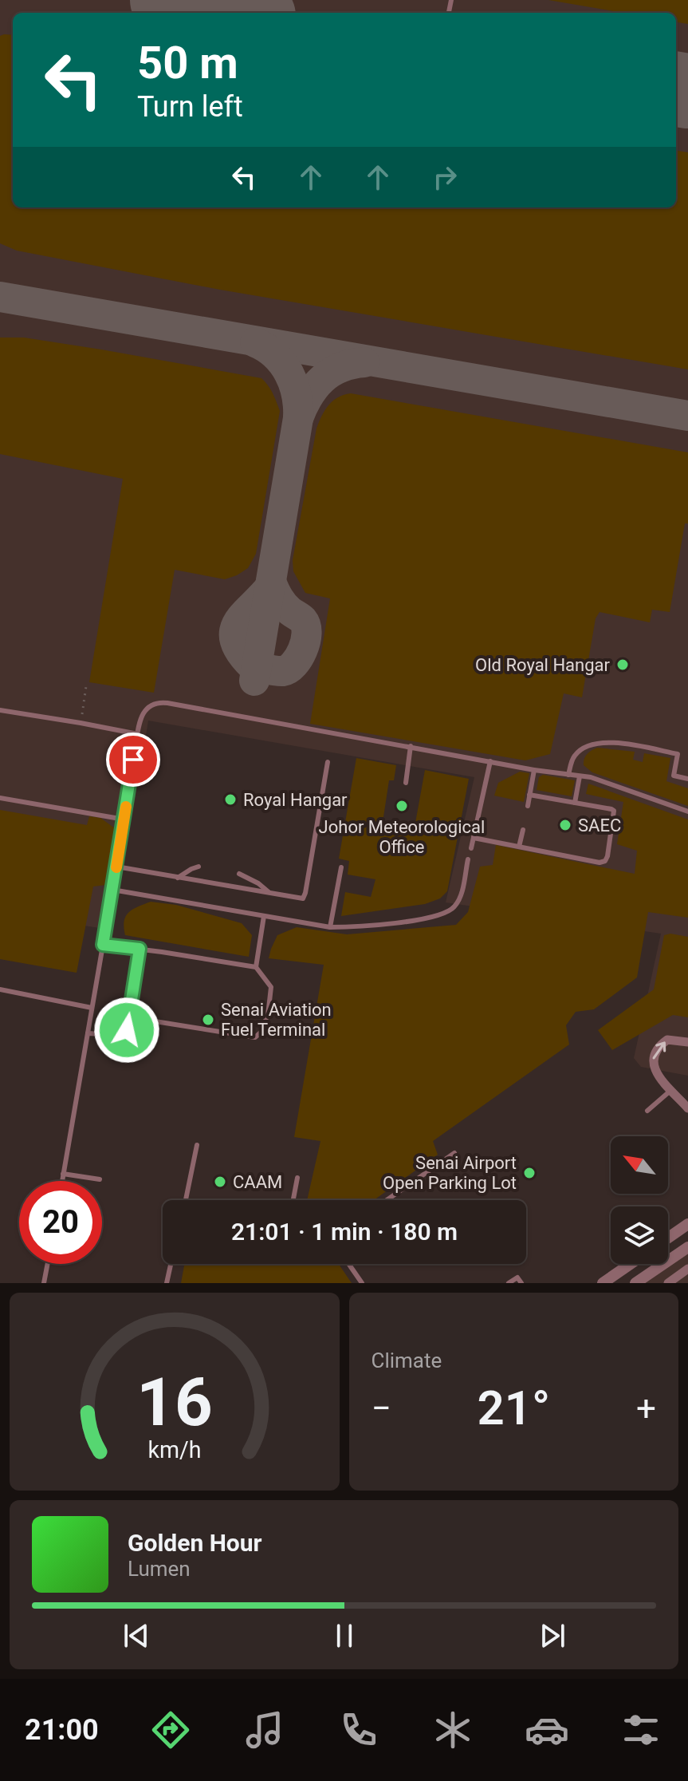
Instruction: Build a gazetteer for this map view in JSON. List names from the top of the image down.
{
  "places": [
    "Old Royal Hangar",
    "Royal Hangar",
    "Johor Meteorological Office",
    "SAEC",
    "Senai Aviation Fuel Terminal",
    "Senai Airport Open Parking Lot",
    "CAAM"
  ],
  "north": "top left",
  "page": {
    "turn": ["50 m", "Turn left"],
    "limit": "20",
    "trip": "21:01 · 1 min · 180 m",
    "tile": "Climate",
    "heat": ["−", "21°", "+"],
    "song": ["Golden Hour", "Lumen"],
    "tabs": "21:00",
    "gauge": ["16", "km/h"]
  }
}
